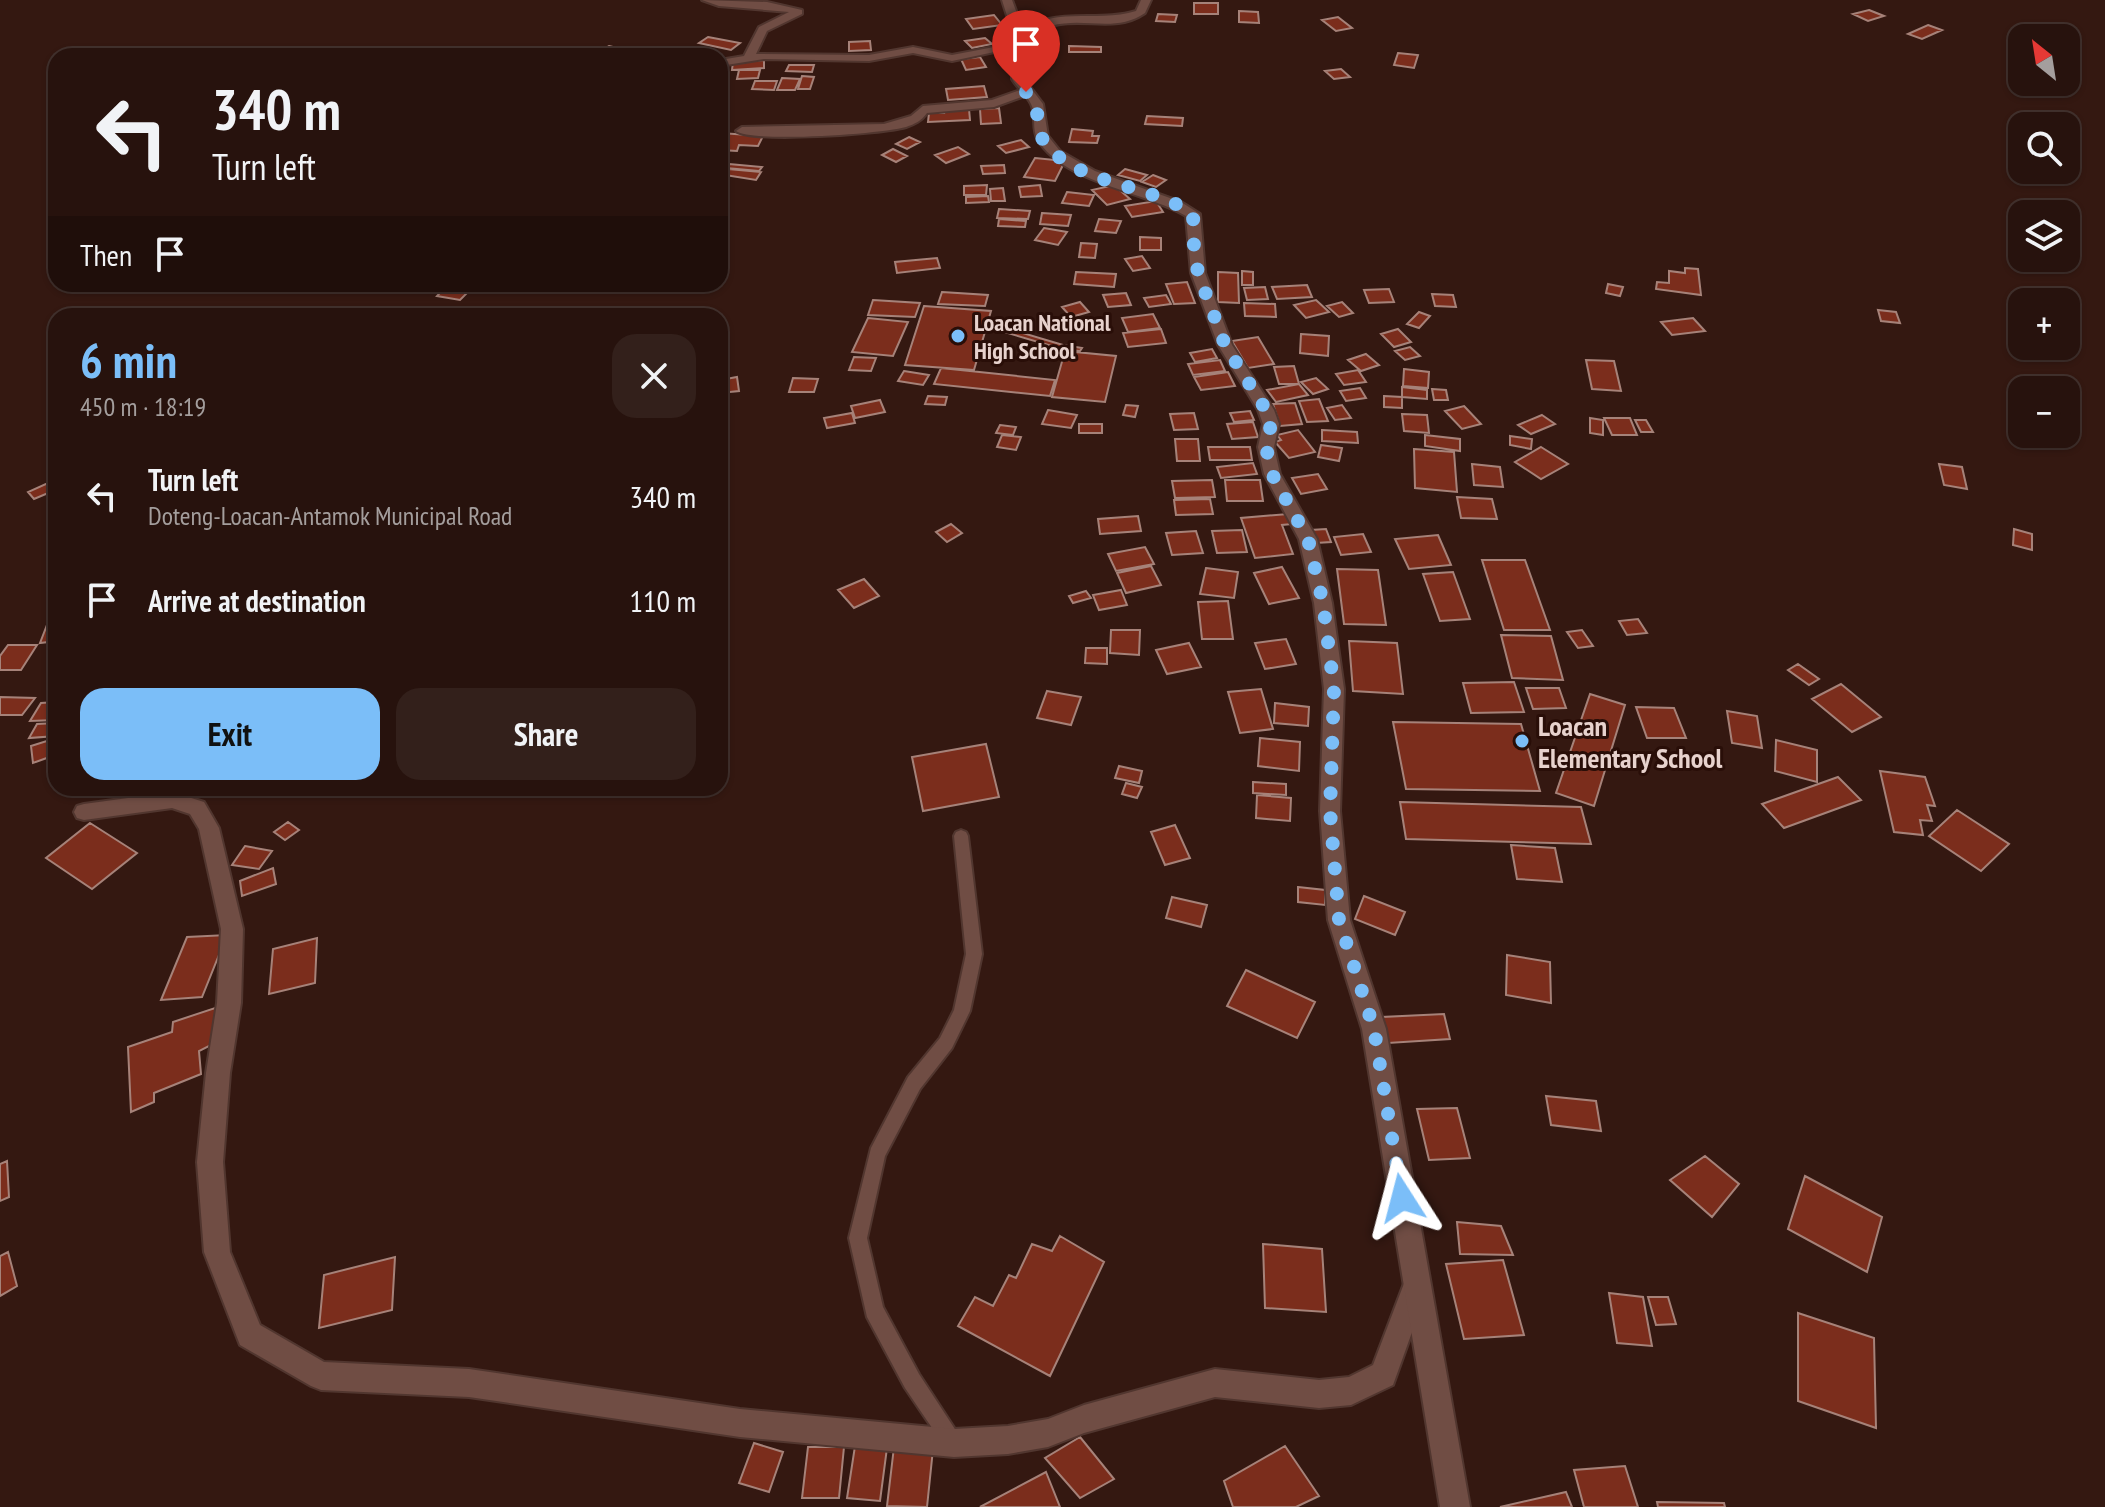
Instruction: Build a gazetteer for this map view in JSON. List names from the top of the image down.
{
  "places": ["Loacan National High School", "Loacan Elementary School"],
  "north": "top left",
  "page": {
    "map_buttons": ["+", "−"],
    "turn": ["340 m", "Turn left"],
    "then": "Then",
    "heading": ["6 min", "450 m · 18:19"],
    "list": [
      {
        "name": "Turn left",
        "note": "Doteng-Loacan-Antamok Municipal Road",
        "value": "340 m"
      },
      {
        "name": "Arrive at destination",
        "value": "110 m"
      }
    ],
    "buttons": ["Exit", "Share"]
  }
}
